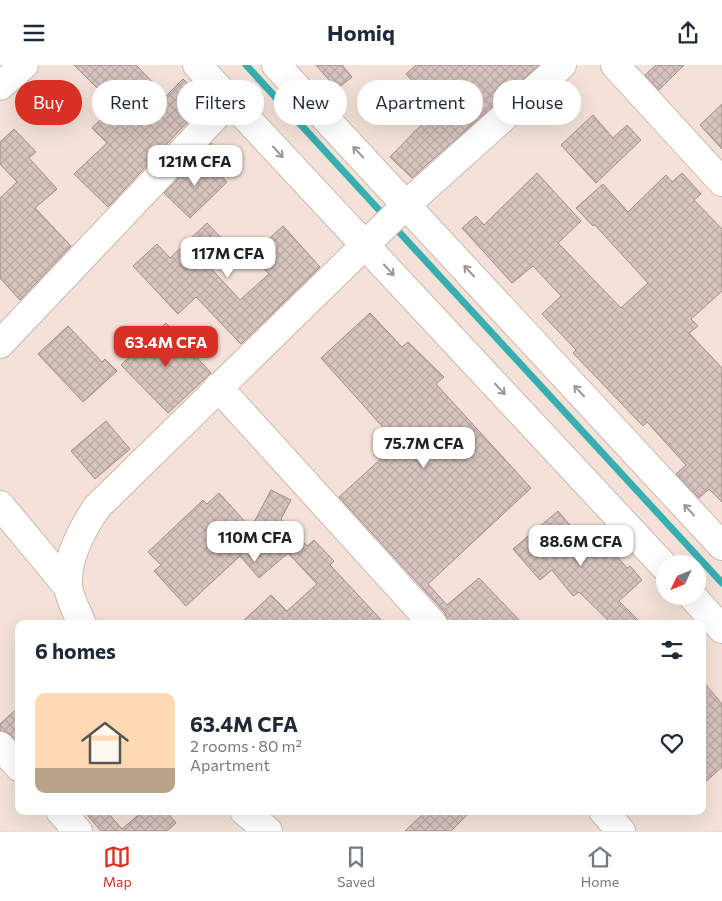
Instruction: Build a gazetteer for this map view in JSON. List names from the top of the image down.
{
  "north": "bottom left",
  "page": {
    "header": "Homiq",
    "chip": [
      "Buy",
      "Rent",
      "Filters",
      "New",
      "Apartment",
      "House"
    ],
    "price": [
      "121M CFA",
      "117M CFA",
      "63.4M CFA",
      "75.7M CFA",
      "110M CFA",
      "88.6M CFA"
    ],
    "heading": "6 homes",
    "list": [
      {
        "name": "63.4M CFA",
        "note": "2 rooms · 80 m² · Apartment"
      }
    ],
    "tabs": ["Map", "Saved", "Home"]
  }
}
